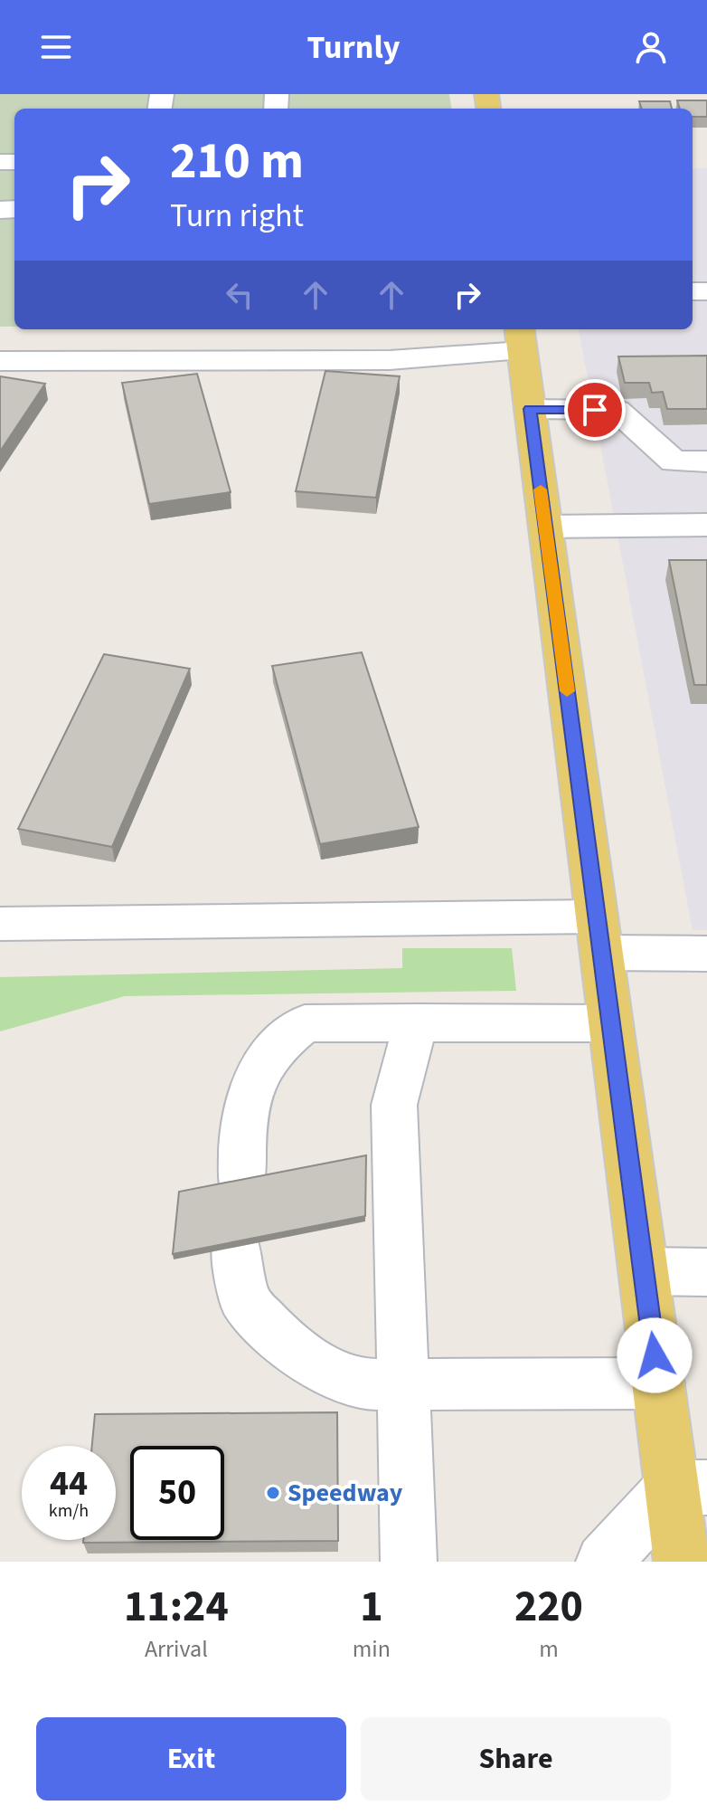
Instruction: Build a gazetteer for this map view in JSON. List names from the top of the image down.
{
  "places": ["Speedway"],
  "page": {
    "header": "Turnly",
    "turn": ["210 m", "Turn right"],
    "speed": "44 km/h",
    "limit": "50",
    "eta": [
      "11:24",
      "Arrival",
      "1",
      "min",
      "220",
      "m"
    ],
    "buttons": ["Exit", "Share"]
  }
}
